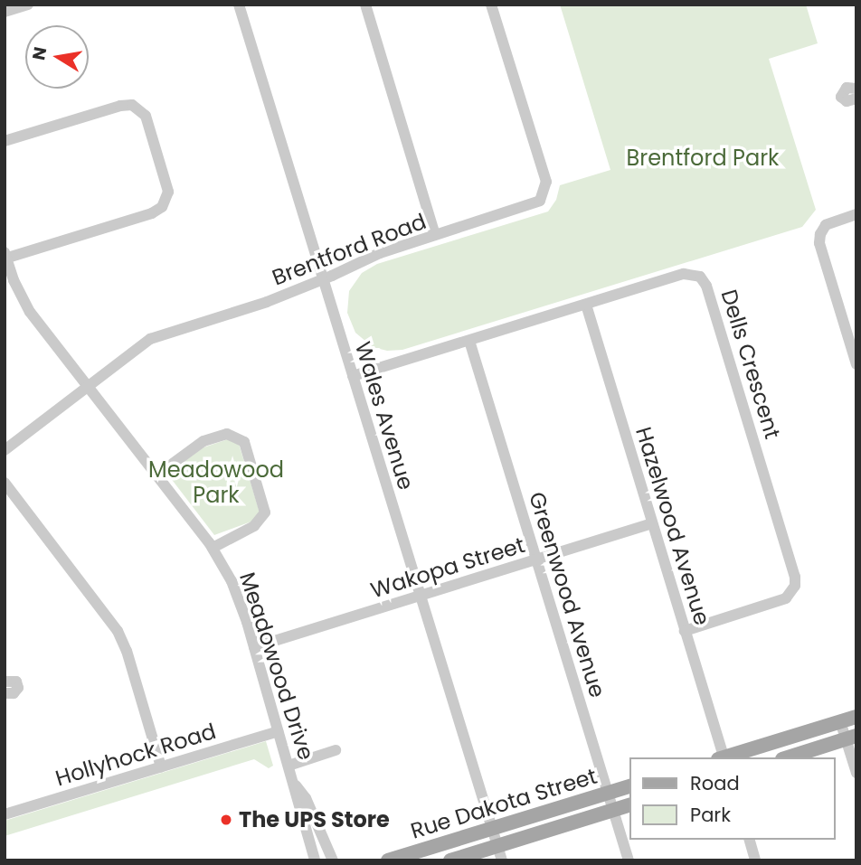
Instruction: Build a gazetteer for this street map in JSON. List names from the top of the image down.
{
  "streets": {
    "main road": ["Rue Dakota Street"],
    "street": [
      "Brentford Road",
      "Dells Crescent",
      "Wales Avenue",
      "Hazelwood Avenue",
      "Wakopa Street",
      "Greenwood Avenue",
      "Meadowood Drive",
      "Hollyhock Road"
    ]
  },
  "crossings": [
    ["Brentford Road", "Wales Avenue"],
    ["Brentford Road", "Meadowood Drive"],
    ["Dells Crescent", "Wales Avenue"],
    ["Dells Crescent", "Hazelwood Avenue"],
    ["Dells Crescent", "Greenwood Avenue"],
    ["Wales Avenue", "Wakopa Street"],
    ["Wales Avenue", "Rue Dakota Street"],
    ["Hazelwood Avenue", "Wakopa Street"],
    ["Wakopa Street", "Greenwood Avenue"],
    ["Wakopa Street", "Meadowood Drive"],
    ["Greenwood Avenue", "Rue Dakota Street"],
    ["Meadowood Drive", "Hollyhock Road"]
  ],
  "parks": ["Brentford Park", "Meadowood Park"],
  "places": ["The UPS Store"],
  "legend": ["Road", "Park"],
  "north": "left"
}
